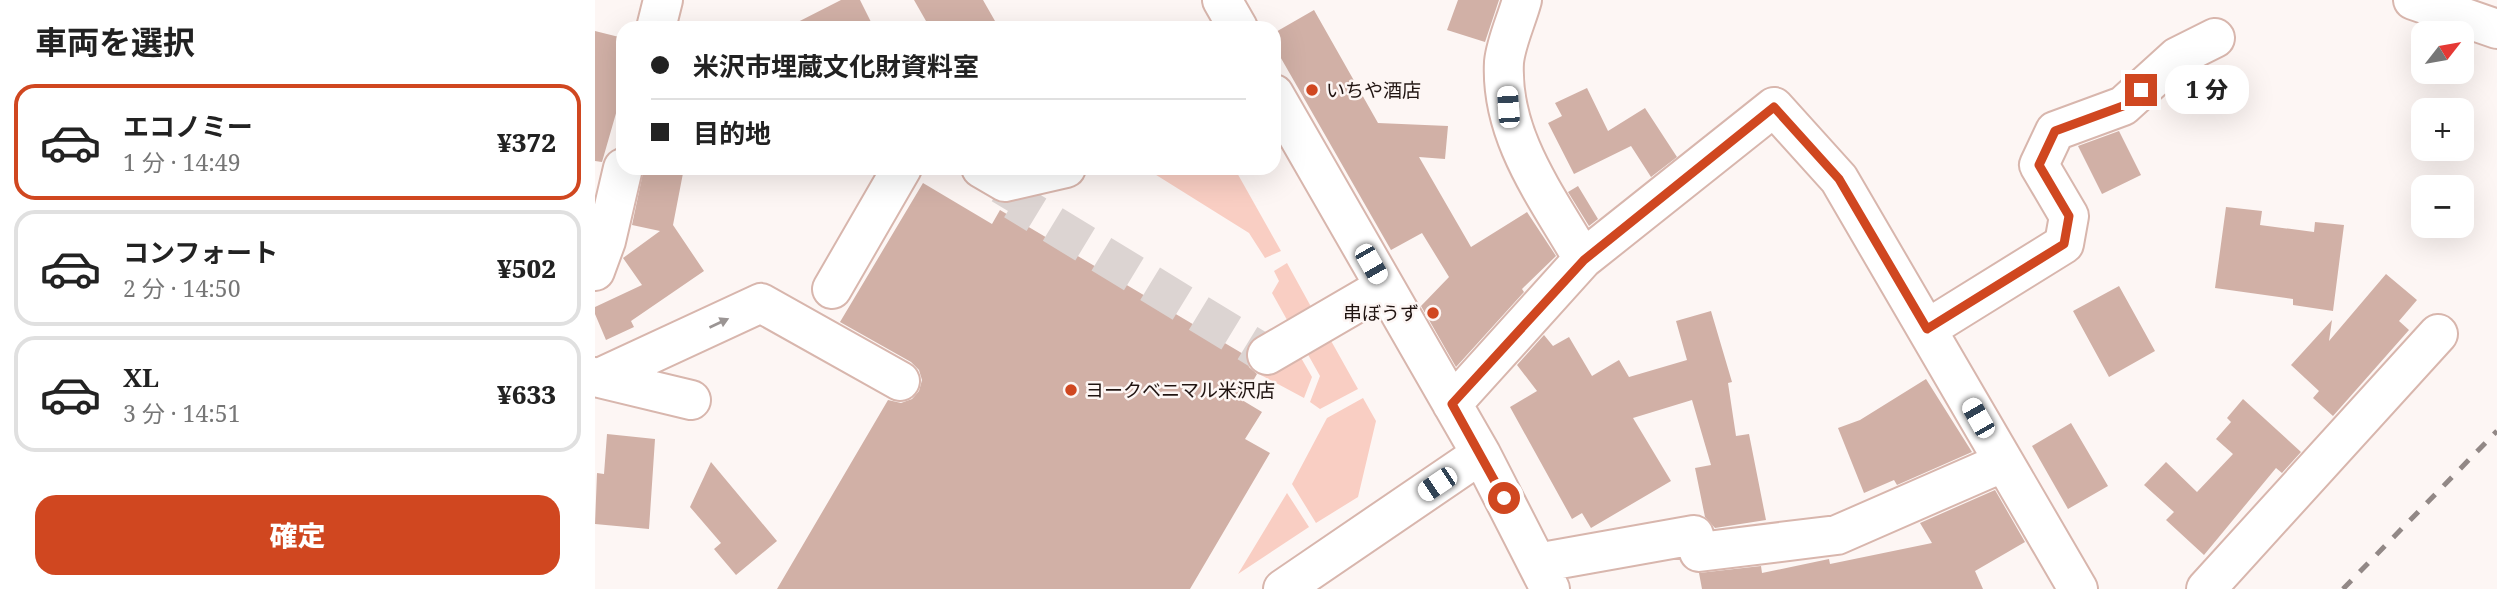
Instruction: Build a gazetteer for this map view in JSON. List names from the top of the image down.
{
  "places": ["いちや酒店", "串ぼうず", "ヨークベニマル米沢店"],
  "north": "top right",
  "page": {
    "heading": "車両を選択",
    "map_buttons": ["+", "−"],
    "banner": ["米沢市埋蔵文化財資料室", "目的地"],
    "bubble": "1 分",
    "list": [
      {
        "name": "エコノミー",
        "note": "1 分 · 14:49",
        "value": "¥372"
      },
      {
        "name": "コンフォート",
        "note": "2 分 · 14:50",
        "value": "¥502"
      },
      {
        "name": "XL",
        "note": "3 分 · 14:51",
        "value": "¥633"
      }
    ],
    "buttons": "確定"
  }
}
